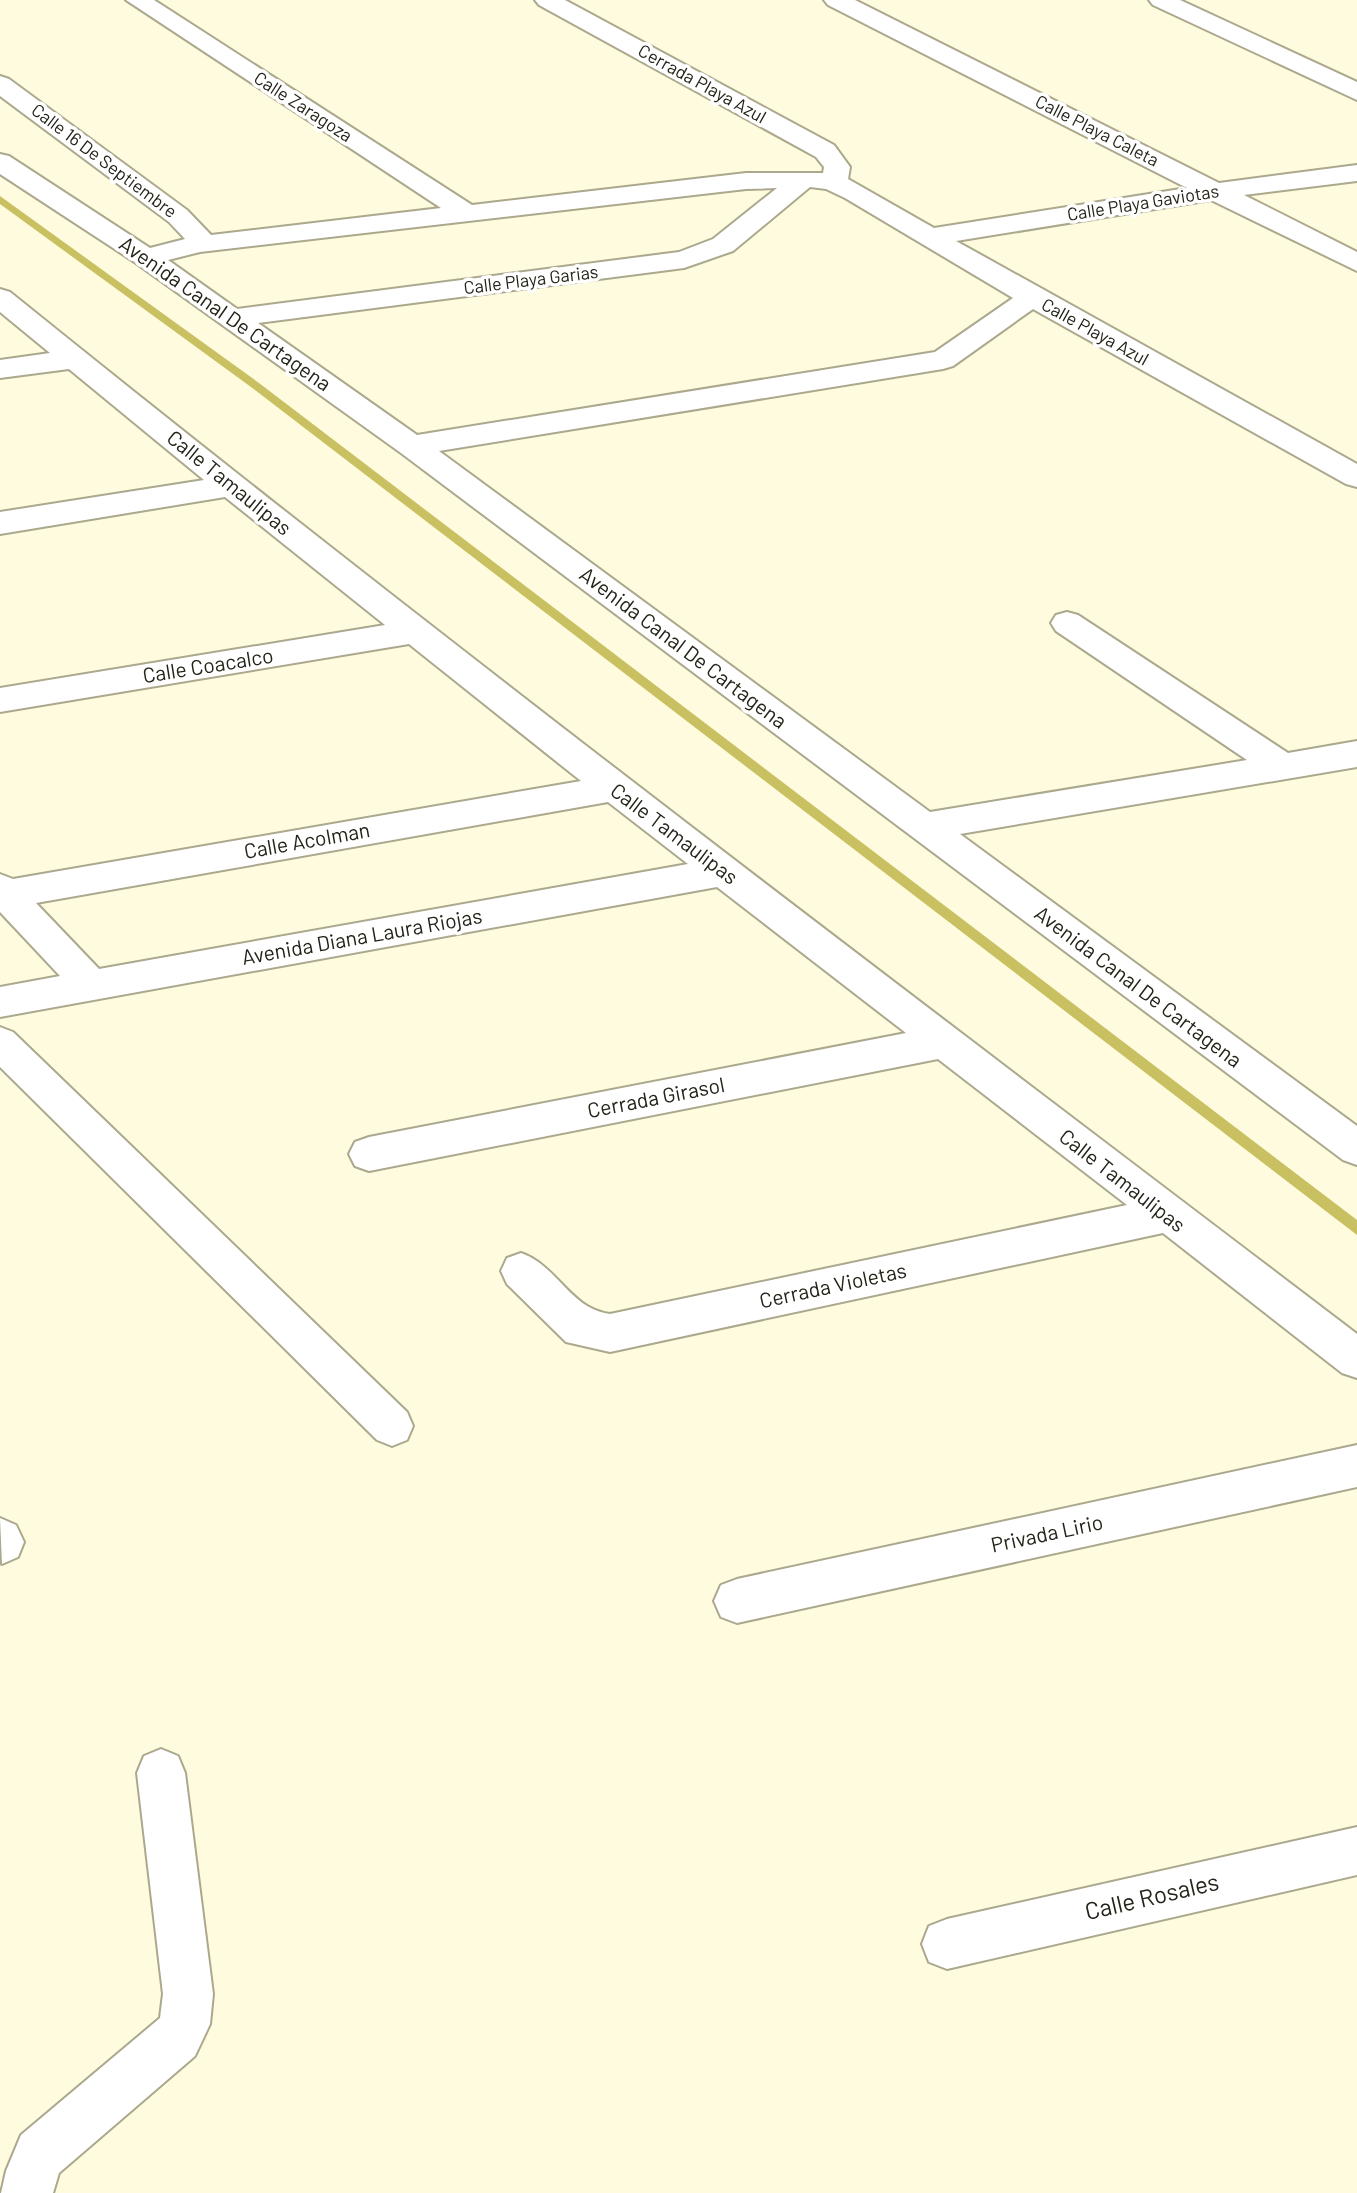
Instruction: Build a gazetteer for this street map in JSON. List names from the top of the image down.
{
  "streets": {
    "street": [
      "Cerrada Playa Azul",
      "Calle Zaragoza",
      "Calle Playa Caleta",
      "Calle 16 De Septiembre",
      "Calle Playa Gaviotas",
      "Calle Playa Garias",
      "Avenida Canal De Cartagena",
      "Calle Playa Azul",
      "Calle Tamaulipas",
      "Calle Coacalco",
      "Calle Acolman",
      "Avenida Diana Laura Riojas",
      "Cerrada Girasol",
      "Cerrada Violetas",
      "Privada Lirio",
      "Calle Rosales"
    ]
  },
  "crossings": [
    ["Cerrada Playa Azul", "Calle Playa Azul"],
    ["Calle Playa Caleta", "Calle Playa Gaviotas"],
    ["Calle Playa Gaviotas", "Calle Playa Azul"],
    ["Calle Playa Garias", "Avenida Canal De Cartagena"],
    ["Calle Tamaulipas", "Calle Coacalco"],
    ["Calle Tamaulipas", "Calle Acolman"],
    ["Calle Tamaulipas", "Avenida Diana Laura Riojas"],
    ["Calle Tamaulipas", "Cerrada Girasol"],
    ["Calle Tamaulipas", "Cerrada Violetas"]
  ]
}
